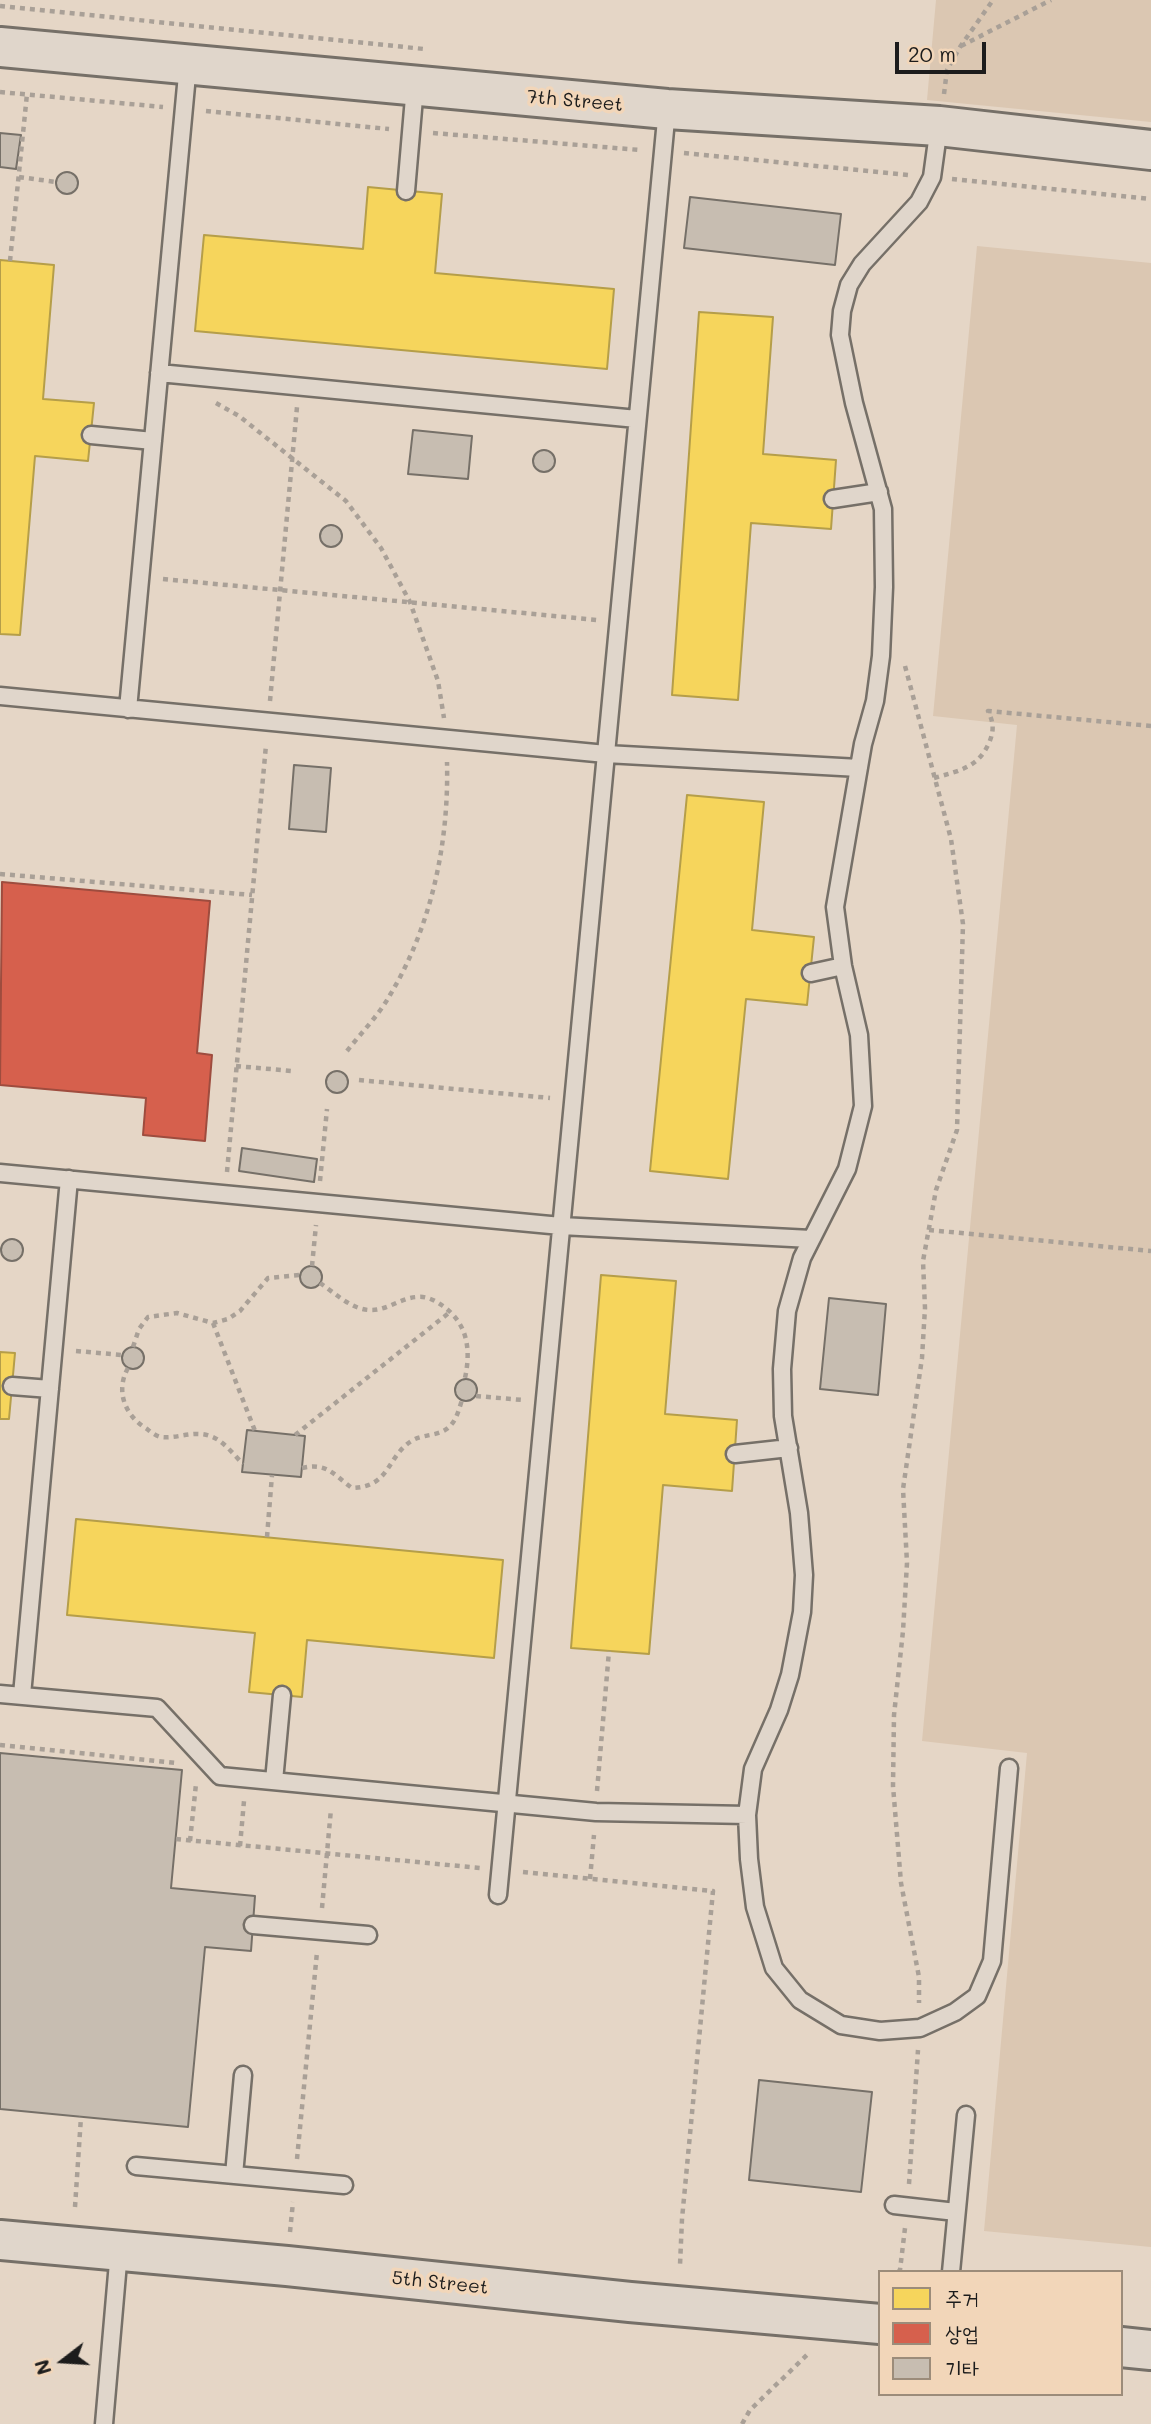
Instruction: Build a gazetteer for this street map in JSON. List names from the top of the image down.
{
  "streets": {
    "street": ["7th Street", "5th Street"]
  },
  "legend": ["주거", "상업", "기타"],
  "scale_bar": "20 m",
  "north": "left"
}
